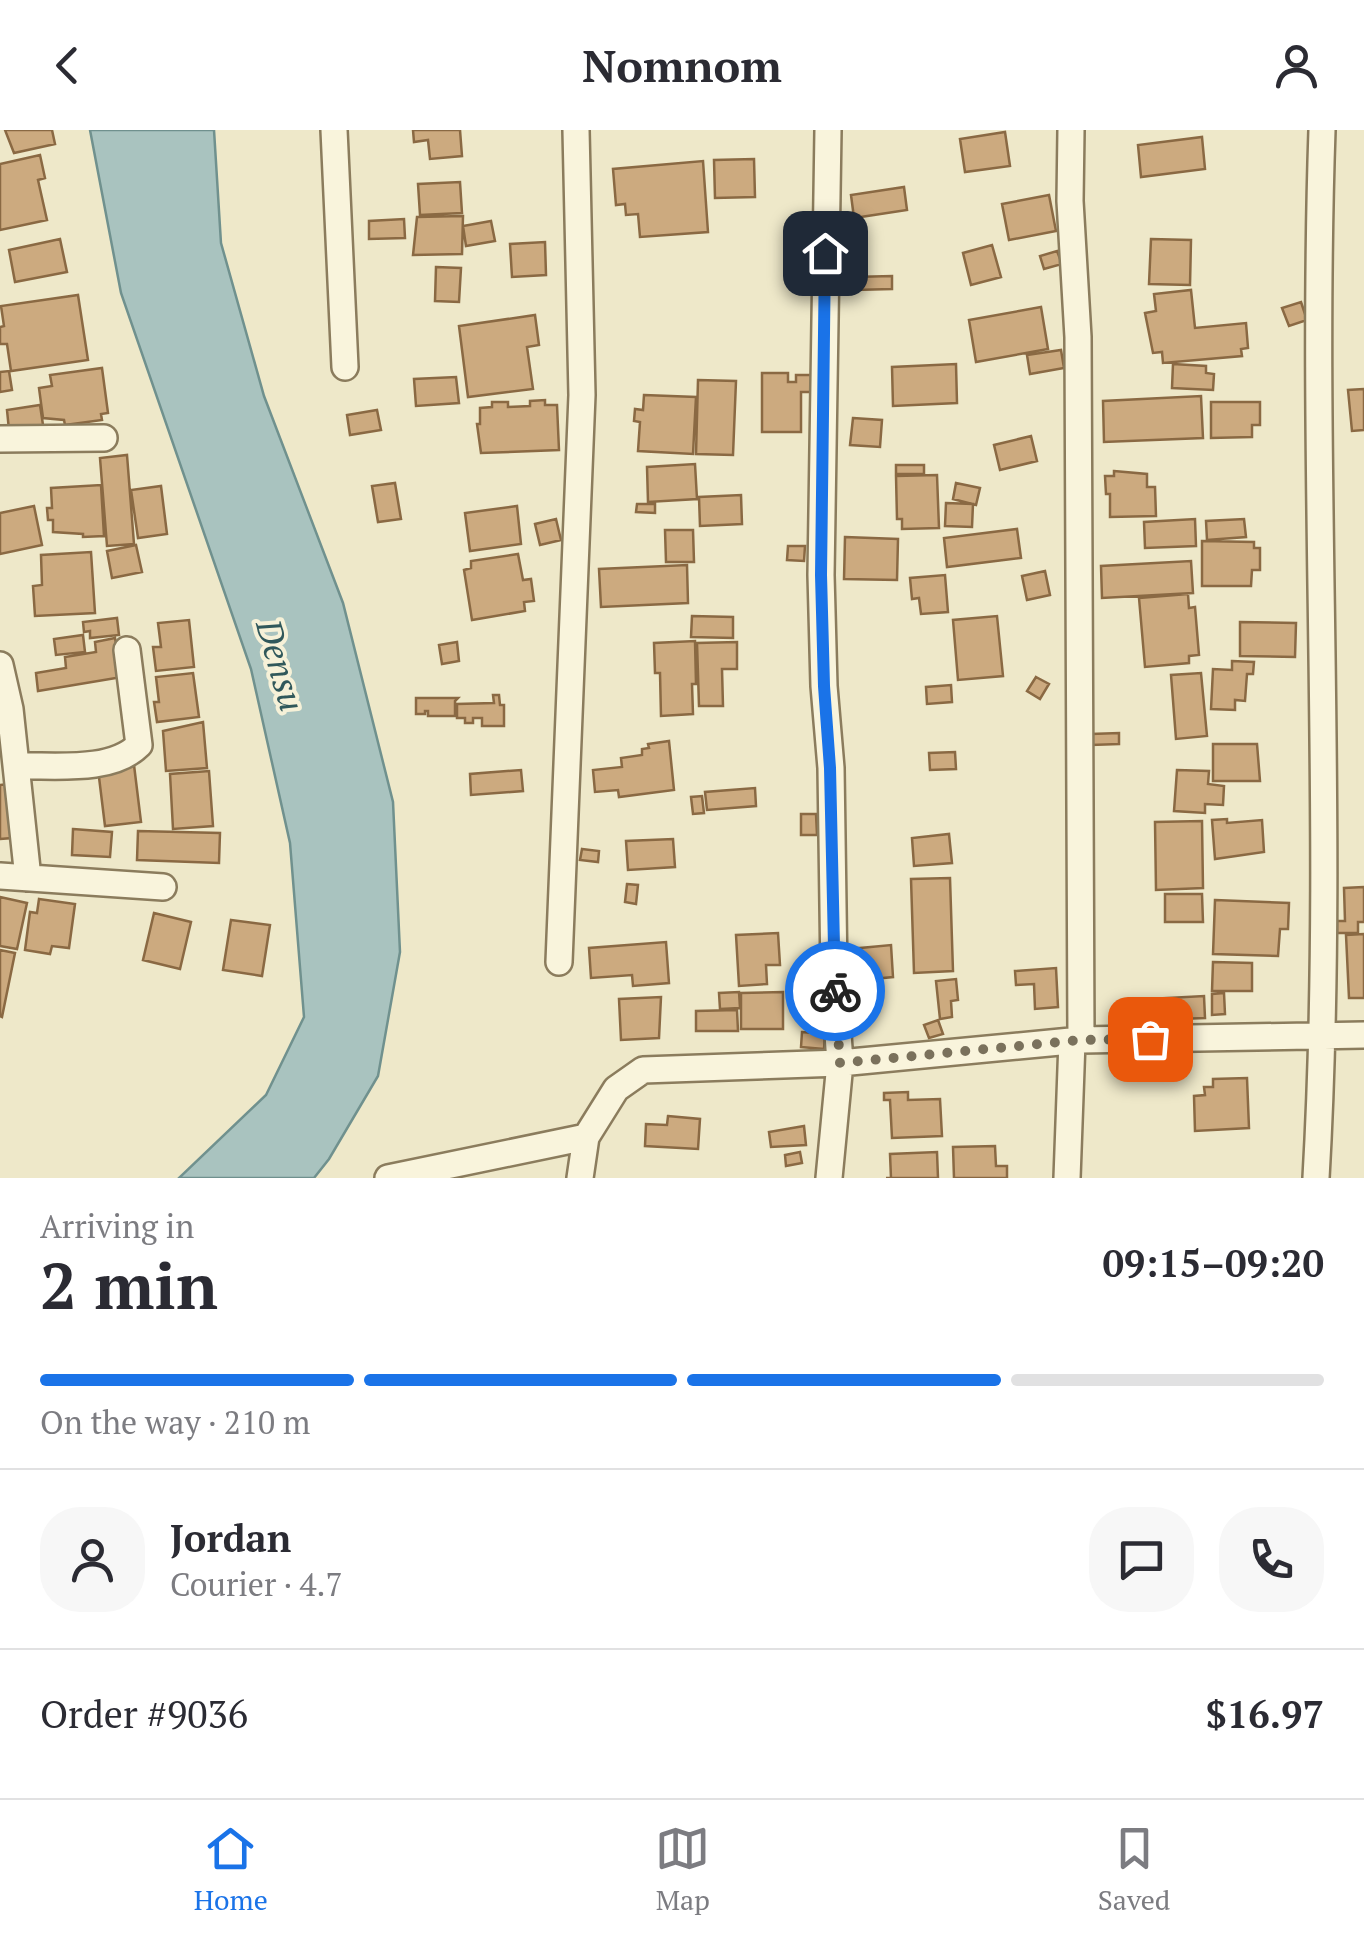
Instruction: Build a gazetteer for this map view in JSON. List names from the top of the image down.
{
  "water": ["Densu"],
  "page": {
    "header": "Nomnom",
    "heading": ["2 min", "Arriving in", "09:15–09:20"],
    "panel": [
      "Jordan",
      "Courier · 4.7",
      "Order #9036",
      "$16.97"
    ],
    "bar": "On the way · 210 m",
    "tabs": ["Home", "Map", "Saved"]
  }
}
